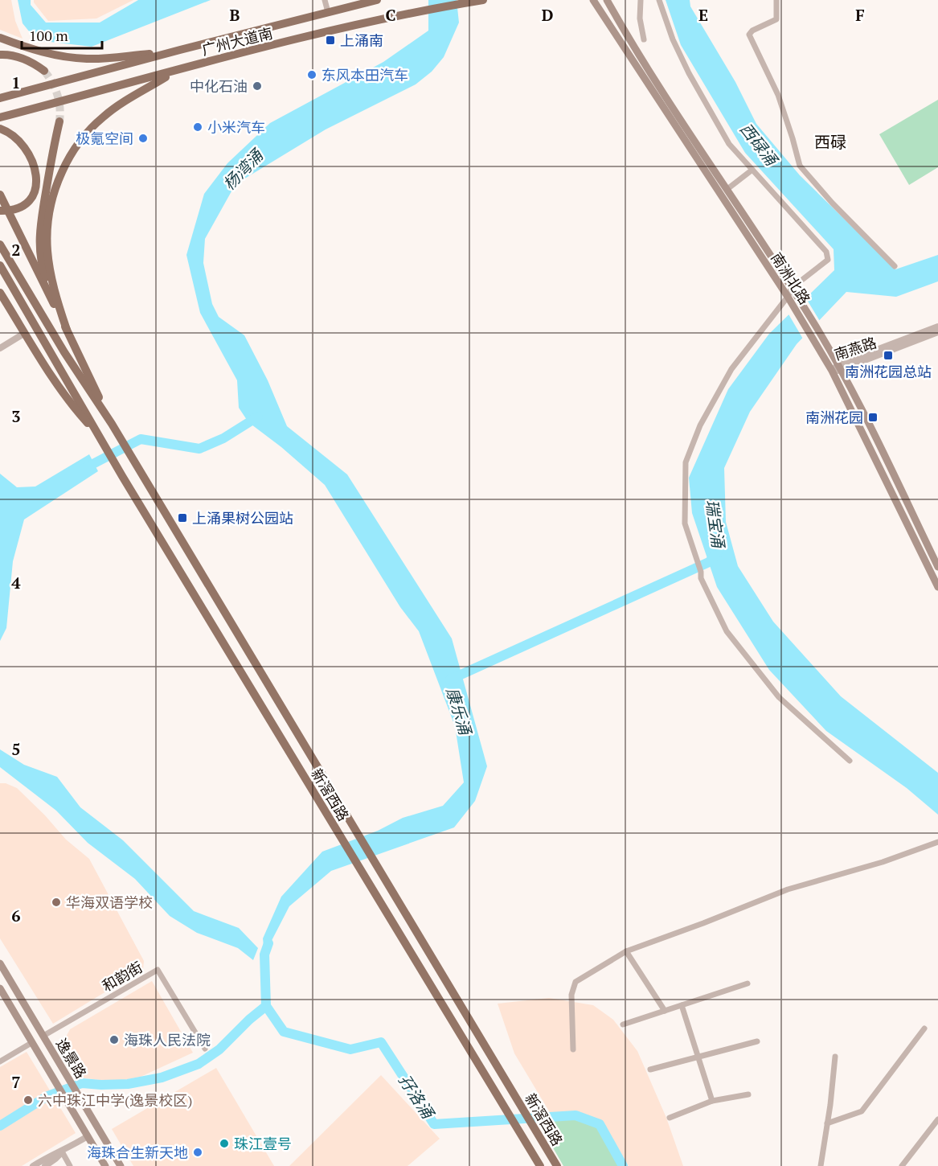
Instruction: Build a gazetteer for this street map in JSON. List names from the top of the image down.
{
  "streets": {
    "highway": ["广州大道南", "新滘西路"],
    "main road": ["南洲北路", "逸景路"],
    "street": ["南燕路", "和韵街"]
  },
  "crossings": [
    ["南洲北路", "南燕路"],
    ["和韵街", "逸景路"]
  ],
  "districts": ["西碌"],
  "water": [
    "西碌涌",
    "杨湾涌",
    "瑞宝涌",
    "康乐涌",
    "孖洛涌"
  ],
  "places": {
    "transit": [
      "上涌南",
      "南洲花园总站",
      "南洲花园",
      "上涌果树公园站"
    ],
    "other": [
      "东风本田汽车",
      "中化石油",
      "小米汽车",
      "极氪空间",
      "华海双语学校",
      "海珠人民法院",
      "六中珠江中学(逸景校区)",
      "珠江壹号",
      "海珠合生新天地"
    ]
  },
  "scale_bar": "100 m",
  "grid": {
    "columns": [
      "B",
      "C",
      "D",
      "E",
      "F"
    ],
    "rows": [
      "1",
      "2",
      "3",
      "4",
      "5",
      "6",
      "7"
    ]
  }
}
